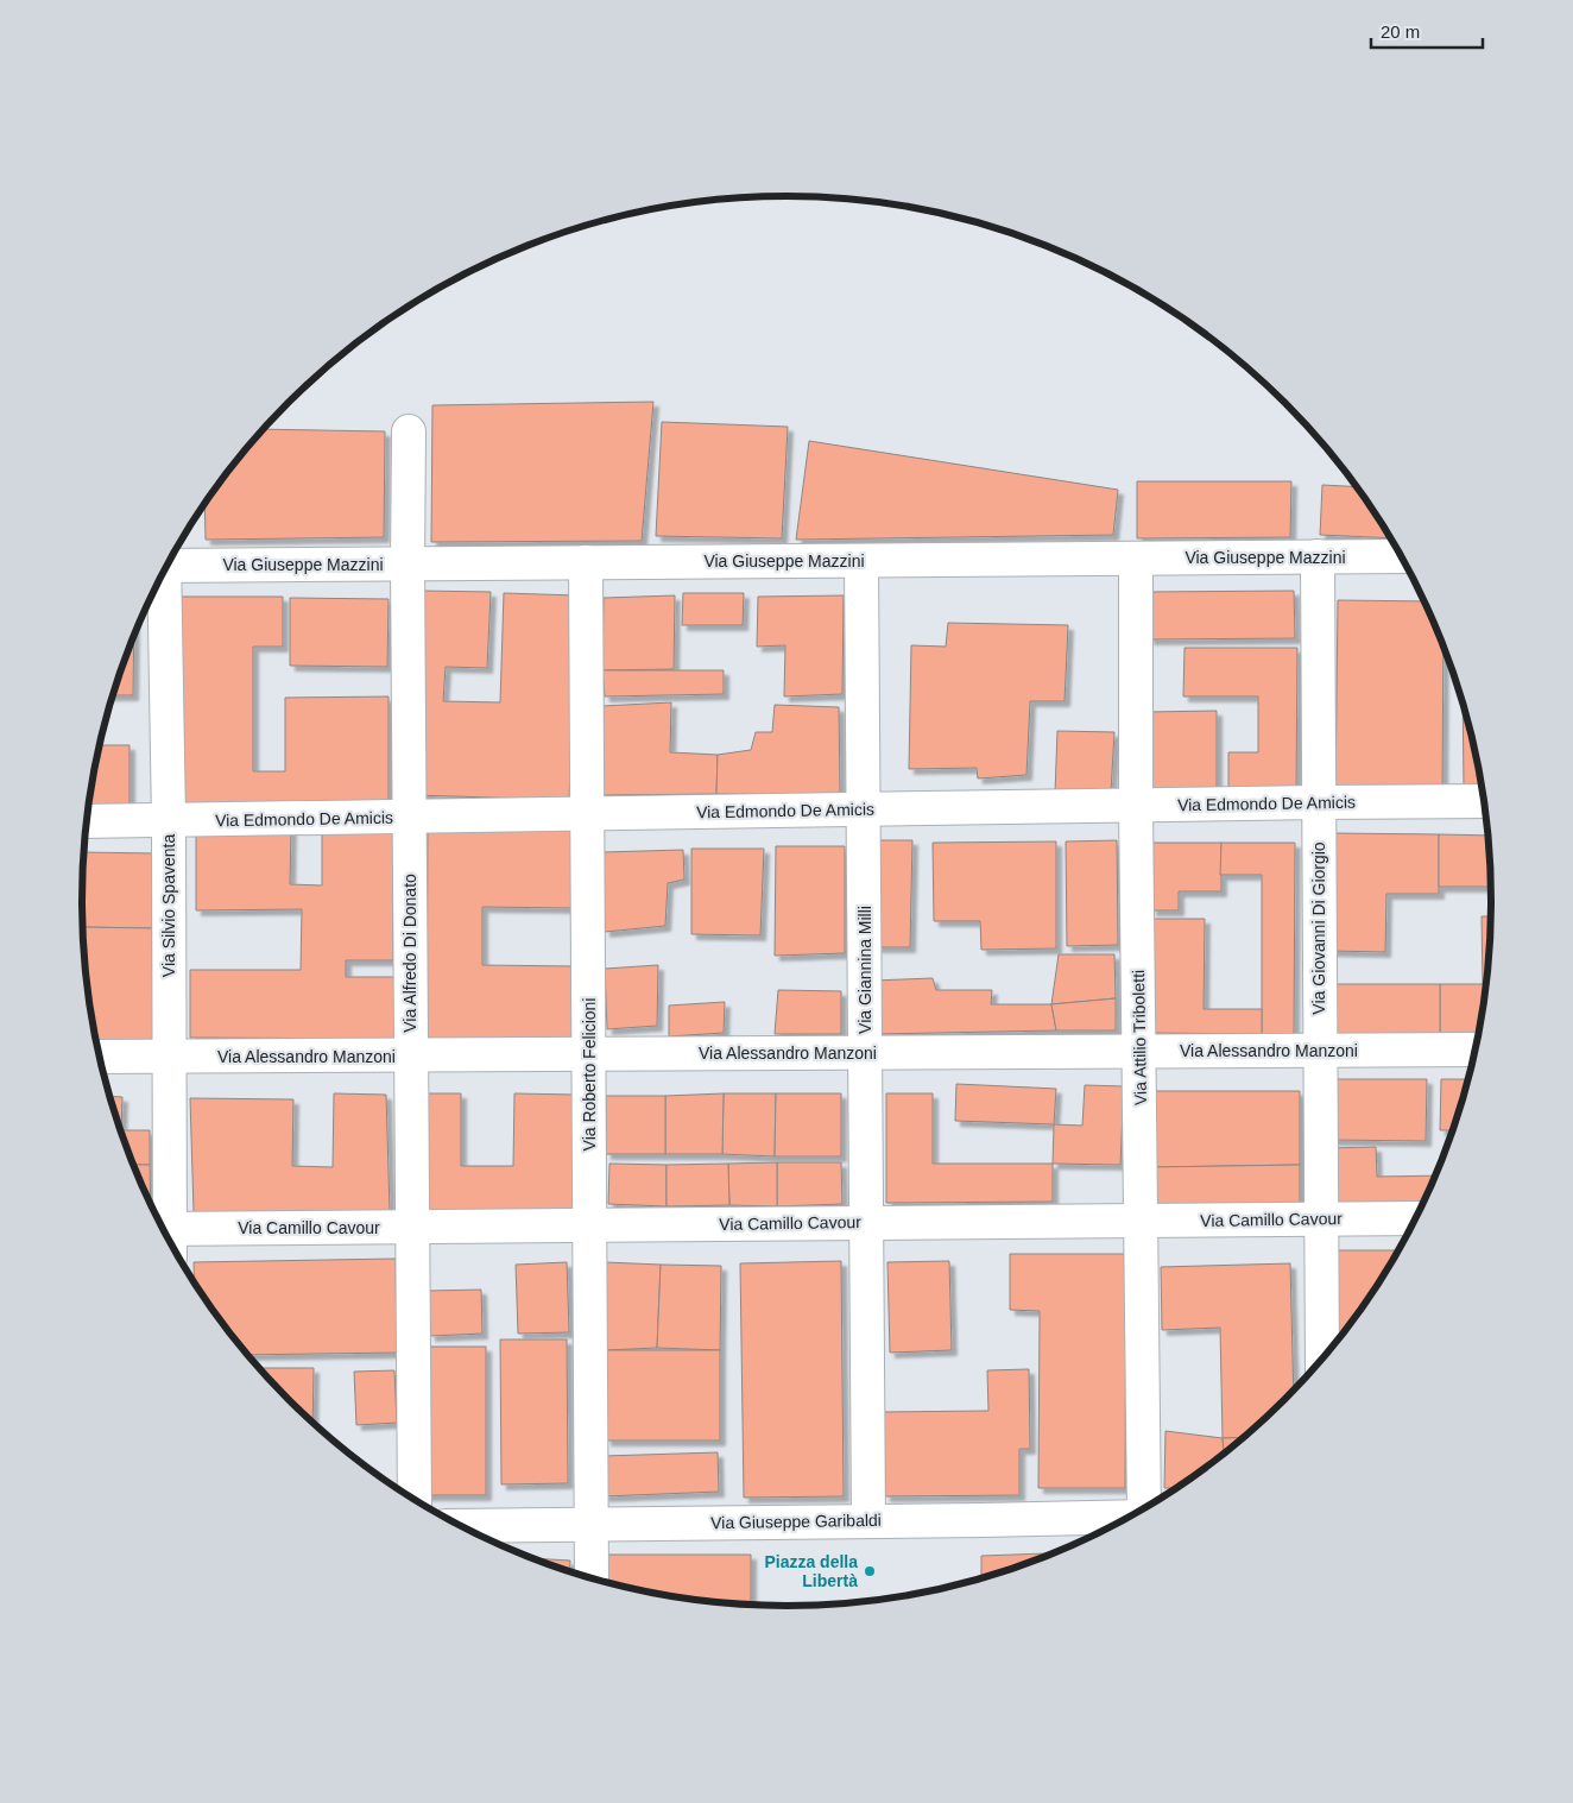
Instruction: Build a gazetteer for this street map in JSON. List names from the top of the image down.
{
  "streets": {
    "street": [
      "Via Giuseppe Mazzini",
      "Via Edmondo De Amicis",
      "Via Silvio Spaventa",
      "Via Giovanni Di Giorgio",
      "Via Alfredo Di Donato",
      "Via Giannina Milli",
      "Via Attilio Triboletti",
      "Via Alessandro Manzoni",
      "Via Roberto Felicioni",
      "Via Camillo Cavour",
      "Via Giuseppe Garibaldi"
    ]
  },
  "crossings": [
    ["Via Giuseppe Mazzini", "Via Giovanni Di Giorgio"],
    ["Via Giuseppe Mazzini", "Via Alfredo Di Donato"],
    ["Via Giuseppe Mazzini", "Via Giannina Milli"],
    ["Via Giuseppe Mazzini", "Via Attilio Triboletti"],
    ["Via Giuseppe Mazzini", "Via Roberto Felicioni"],
    ["Via Edmondo De Amicis", "Via Silvio Spaventa"],
    ["Via Edmondo De Amicis", "Via Giovanni Di Giorgio"],
    ["Via Edmondo De Amicis", "Via Alfredo Di Donato"],
    ["Via Edmondo De Amicis", "Via Giannina Milli"],
    ["Via Edmondo De Amicis", "Via Attilio Triboletti"],
    ["Via Edmondo De Amicis", "Via Roberto Felicioni"],
    ["Via Silvio Spaventa", "Via Alessandro Manzoni"],
    ["Via Giovanni Di Giorgio", "Via Alessandro Manzoni"],
    ["Via Giovanni Di Giorgio", "Via Camillo Cavour"],
    ["Via Alfredo Di Donato", "Via Alessandro Manzoni"],
    ["Via Alfredo Di Donato", "Via Camillo Cavour"],
    ["Via Giannina Milli", "Via Alessandro Manzoni"],
    ["Via Giannina Milli", "Via Camillo Cavour"],
    ["Via Giannina Milli", "Via Giuseppe Garibaldi"],
    ["Via Attilio Triboletti", "Via Alessandro Manzoni"],
    ["Via Attilio Triboletti", "Via Camillo Cavour"],
    ["Via Alessandro Manzoni", "Via Roberto Felicioni"],
    ["Via Roberto Felicioni", "Via Camillo Cavour"],
    ["Via Roberto Felicioni", "Via Giuseppe Garibaldi"]
  ],
  "places": ["Piazza della Libertà"],
  "scale_bar": "20 m"
}
